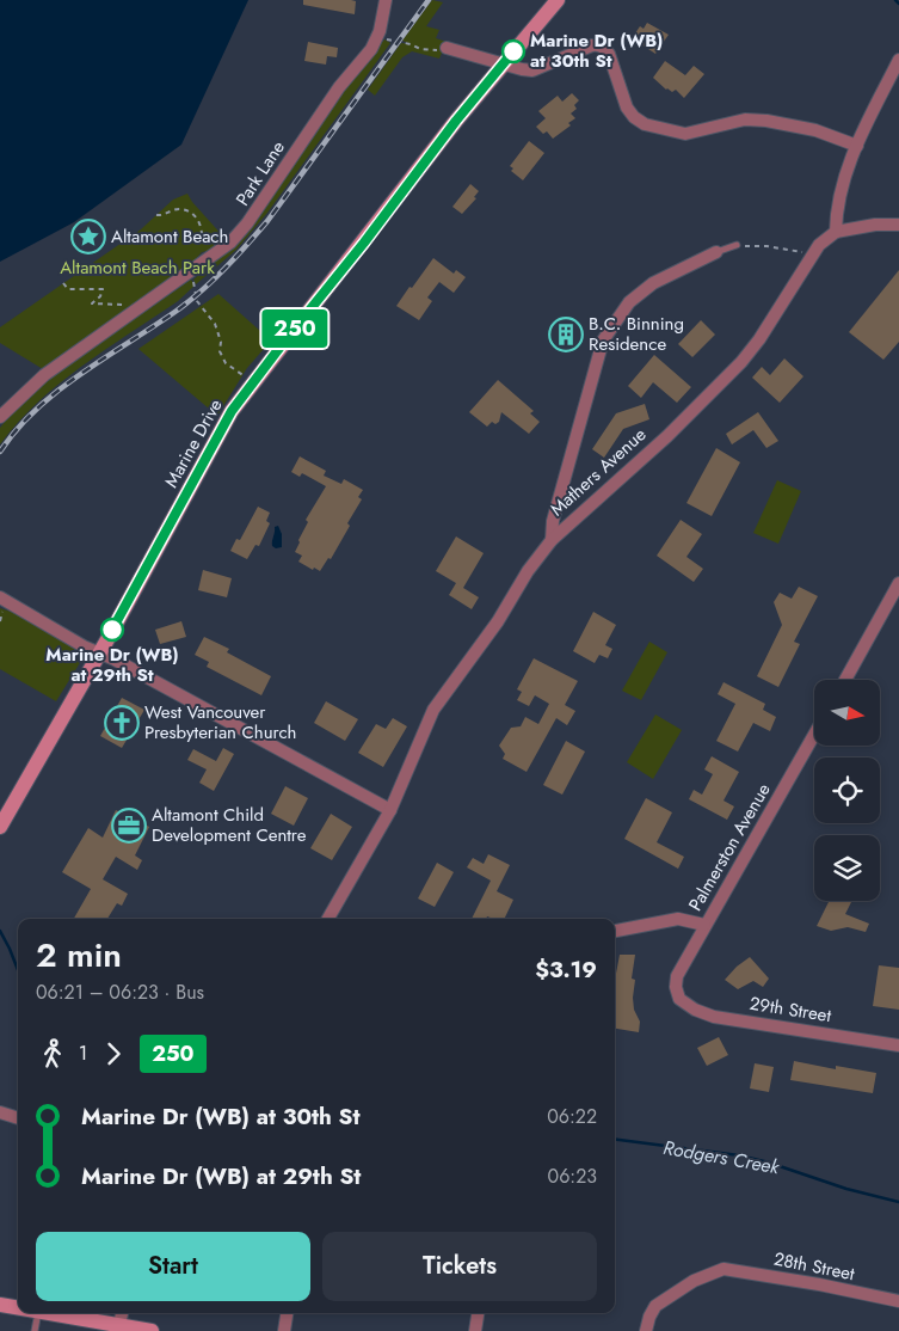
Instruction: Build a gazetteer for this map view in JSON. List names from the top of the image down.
{
  "streets": {
    "main road": ["Marine Drive"],
    "street": [
      "Park Lane",
      "Mathers Avenue",
      "Palmerston Avenue",
      "29th Street",
      "28th Street"
    ]
  },
  "crossings": [
    ["Palmerston Avenue", "29th Street"]
  ],
  "water": ["Rodgers Creek"],
  "parks": ["Altamont Beach Park"],
  "places": {
    "other": ["Marine Dr (WB) at 30th St", "Marine Dr (WB) at 29th St"],
    "place": ["Altamont Beach"],
    "building": ["B.C. Binning Residence"],
    "church": ["West Vancouver Presbyterian Church"],
    "office": ["Altamont Child Development Centre"]
  },
  "lines": ["bus line 250"],
  "north": "right",
  "page": {
    "on_map": "250",
    "heading": ["2 min", "06:21 – 06:23 · Bus", "$3.19"],
    "legs": ["1", "250"],
    "list": [
      {
        "name": "Marine Dr (WB) at 30th St",
        "value": "06:22"
      },
      {
        "name": "Marine Dr (WB) at 29th St",
        "value": "06:23"
      }
    ],
    "buttons": ["Start", "Tickets"]
  }
}
